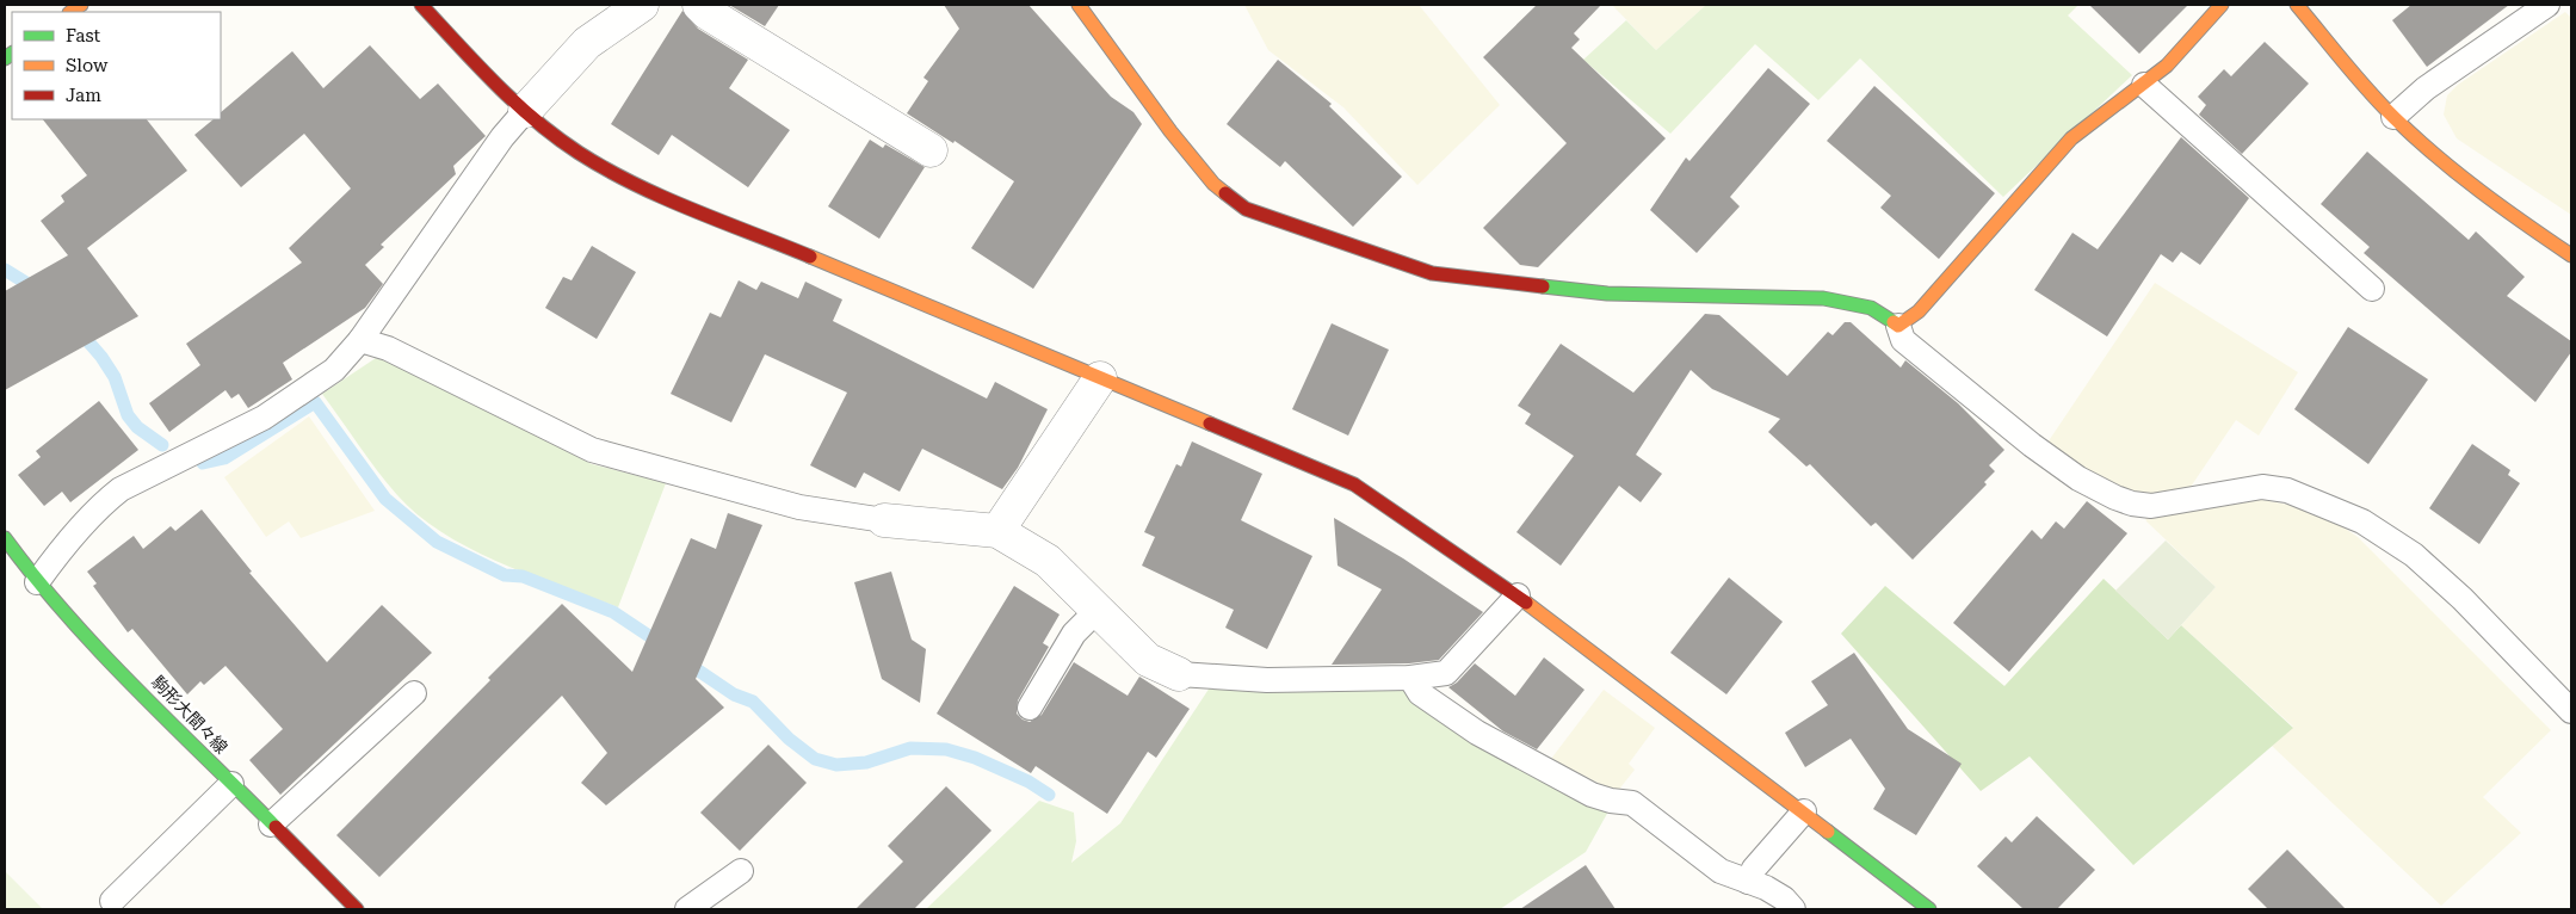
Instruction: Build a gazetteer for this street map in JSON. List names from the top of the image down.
{
  "streets": {
    "street": ["駒形大間々線"]
  },
  "legend": ["Fast", "Slow", "Jam"]
}
